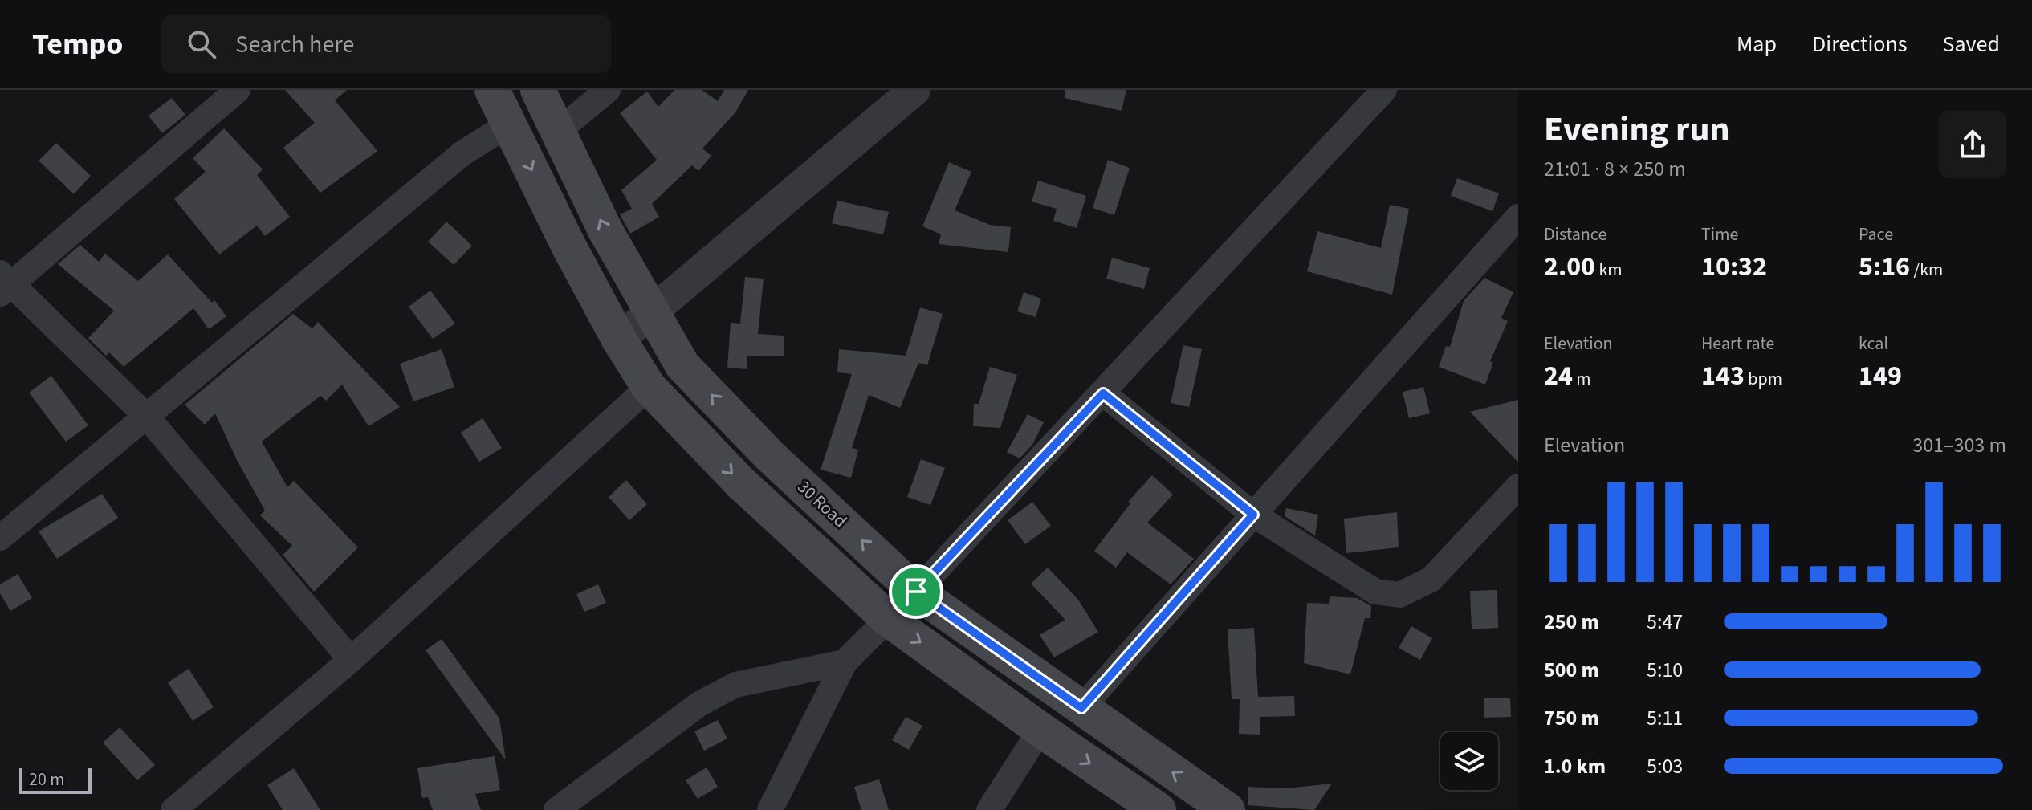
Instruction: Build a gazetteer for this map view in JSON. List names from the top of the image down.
{
  "streets": {
    "main road": ["30 Road"]
  },
  "scale_bar": "20 m",
  "page": {
    "header": "Tempo",
    "search": "Search here",
    "nav": ["Map", "Directions", "Saved"],
    "heading": ["Evening run", "21:01 · 8 × 250 m"],
    "stats": [
      ["Distance", "2.00 km"],
      ["Time", "10:32"],
      ["Pace", "5:16 /km"],
      ["Elevation", "24 m"],
      ["Heart rate", "143 bpm"],
      ["kcal", "149"]
    ],
    "chart": ["Elevation", "301–303 m"],
    "list": [
      {
        "name": "250 m",
        "note": "5:47"
      },
      {
        "name": "500 m",
        "note": "5:10"
      },
      {
        "name": "750 m",
        "note": "5:11"
      },
      {
        "name": "1.0 km",
        "note": "5:03"
      }
    ],
    "scale": "20 m"
  }
}
